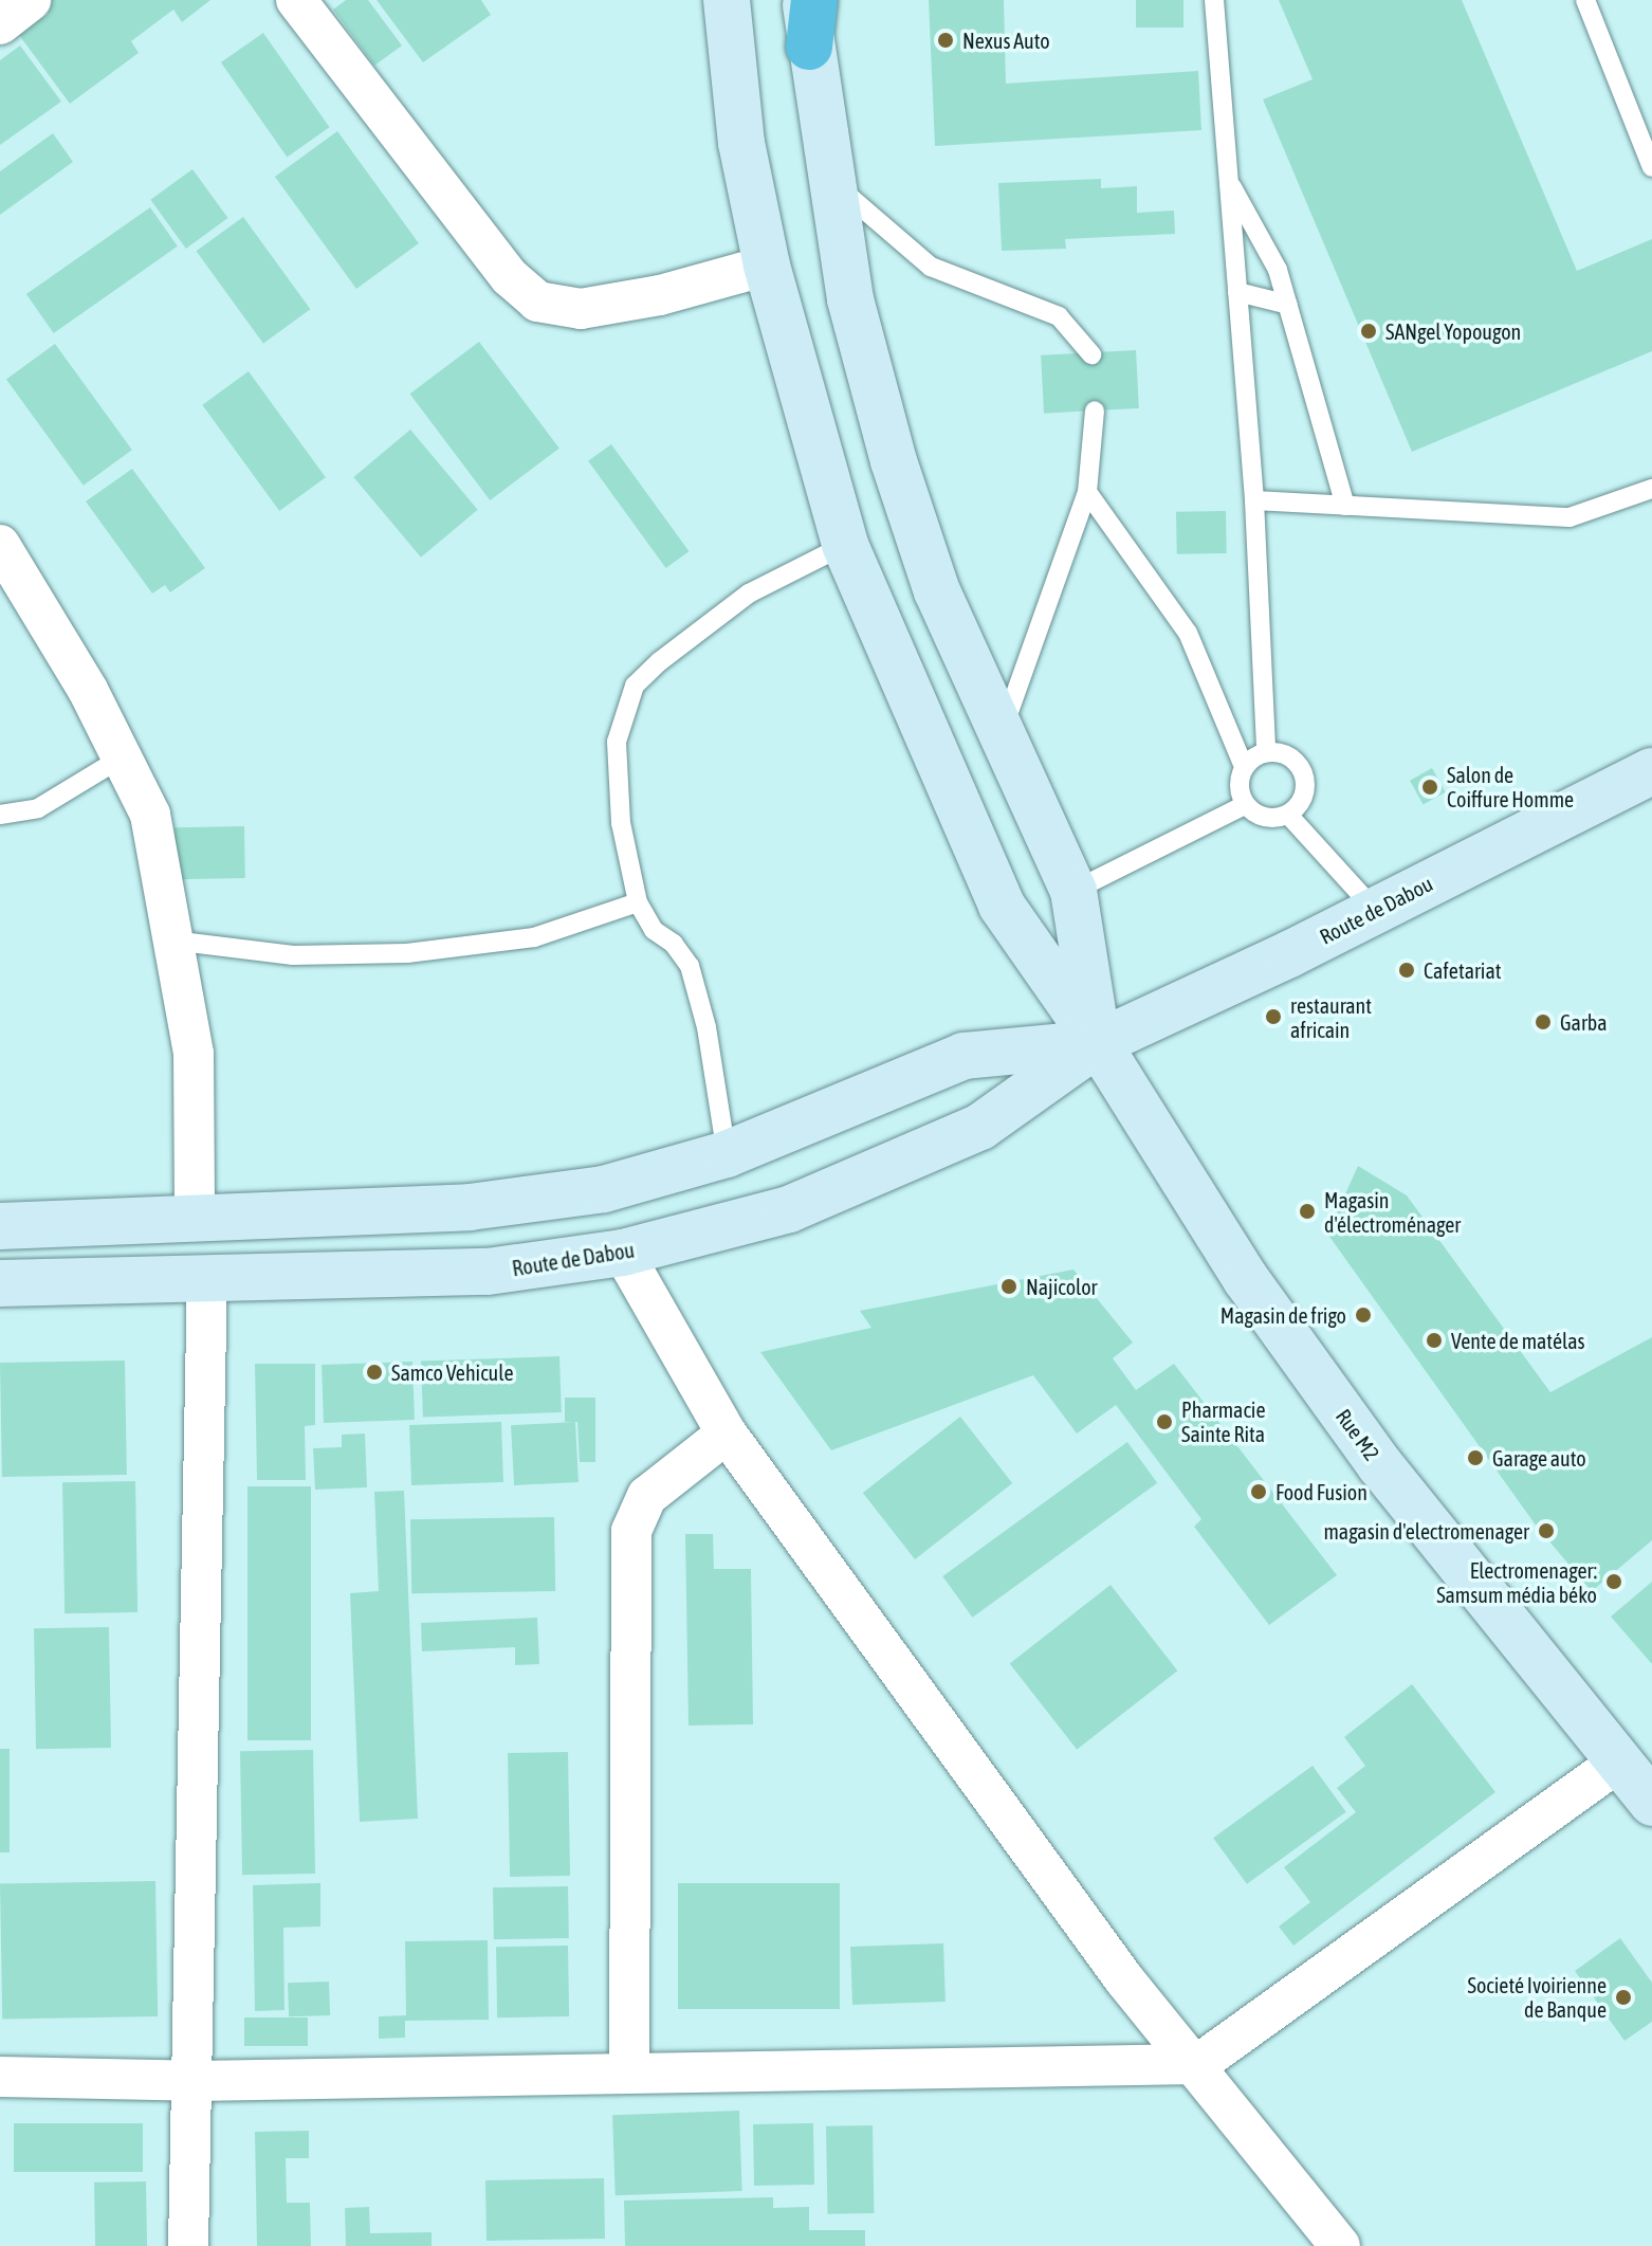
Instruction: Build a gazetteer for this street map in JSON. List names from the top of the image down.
{
  "streets": {
    "main road": ["Route de Dabou", "Rue M2"]
  },
  "crossings": [
    ["Route de Dabou", "Rue M2"]
  ],
  "places": [
    "Nexus Auto",
    "SANgel Yopougon",
    "Salon de Coiffure Homme",
    "Cafetariat",
    "restaurant africain",
    "Garba",
    "Magasin d'électroménager",
    "Najicolor",
    "Magasin de frigo",
    "Vente de matélas",
    "Samco Vehicule",
    "Pharmacie Sainte Rita",
    "Garage auto",
    "Food Fusion",
    "magasin d'electromenager",
    "Electromenager: Samsum média béko",
    "Societé Ivoirienne de Banque"
  ]
}
